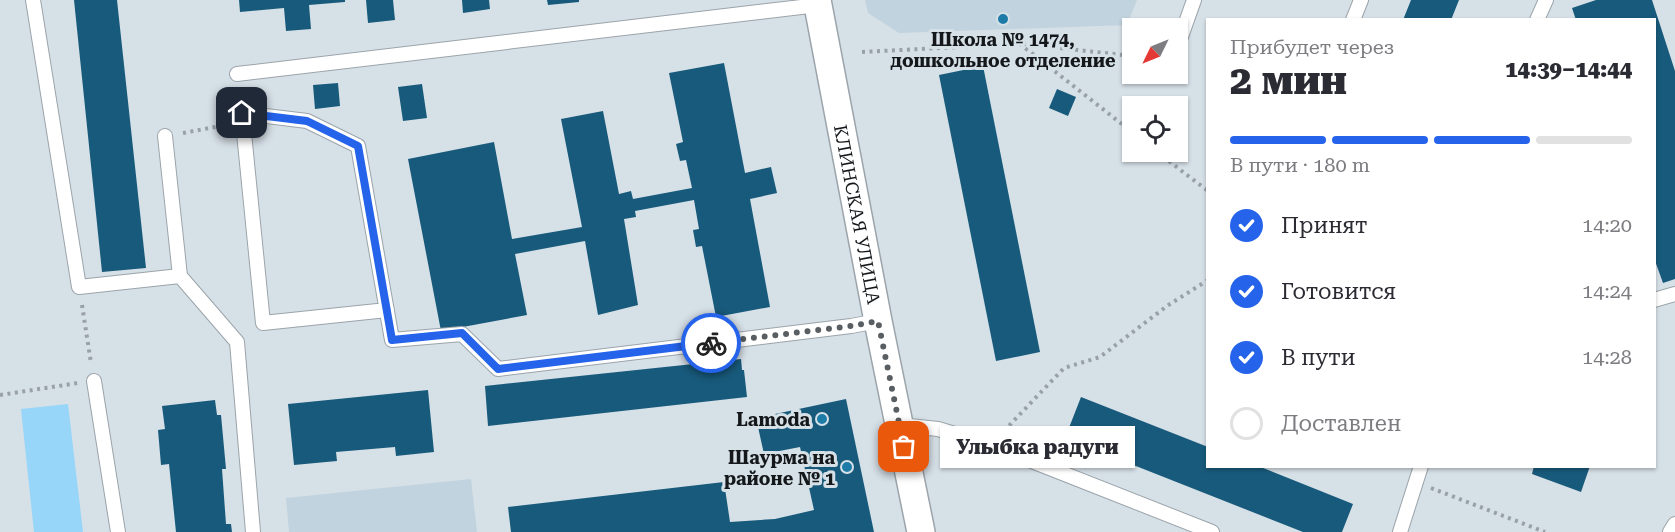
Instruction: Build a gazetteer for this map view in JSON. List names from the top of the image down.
{
  "streets": {
    "street": ["КЛИНСКАЯ УЛИЦА"]
  },
  "places": [
    "Школа № 1474, дошкольное отделение",
    "Lamoda",
    "Улыбка радуги",
    "Шаурма на районе № 1"
  ],
  "north": "bottom left",
  "page": {
    "heading": ["2 мин", "Прибудет через", "14:39–14:44"],
    "bar": "В пути · 180 m",
    "list": [
      ["Принят", "14:20"],
      ["Готовится", "14:24"],
      ["В пути", "14:28"],
      "Доставлен"
    ],
    "bubble": "Улыбка радуги"
  }
}
